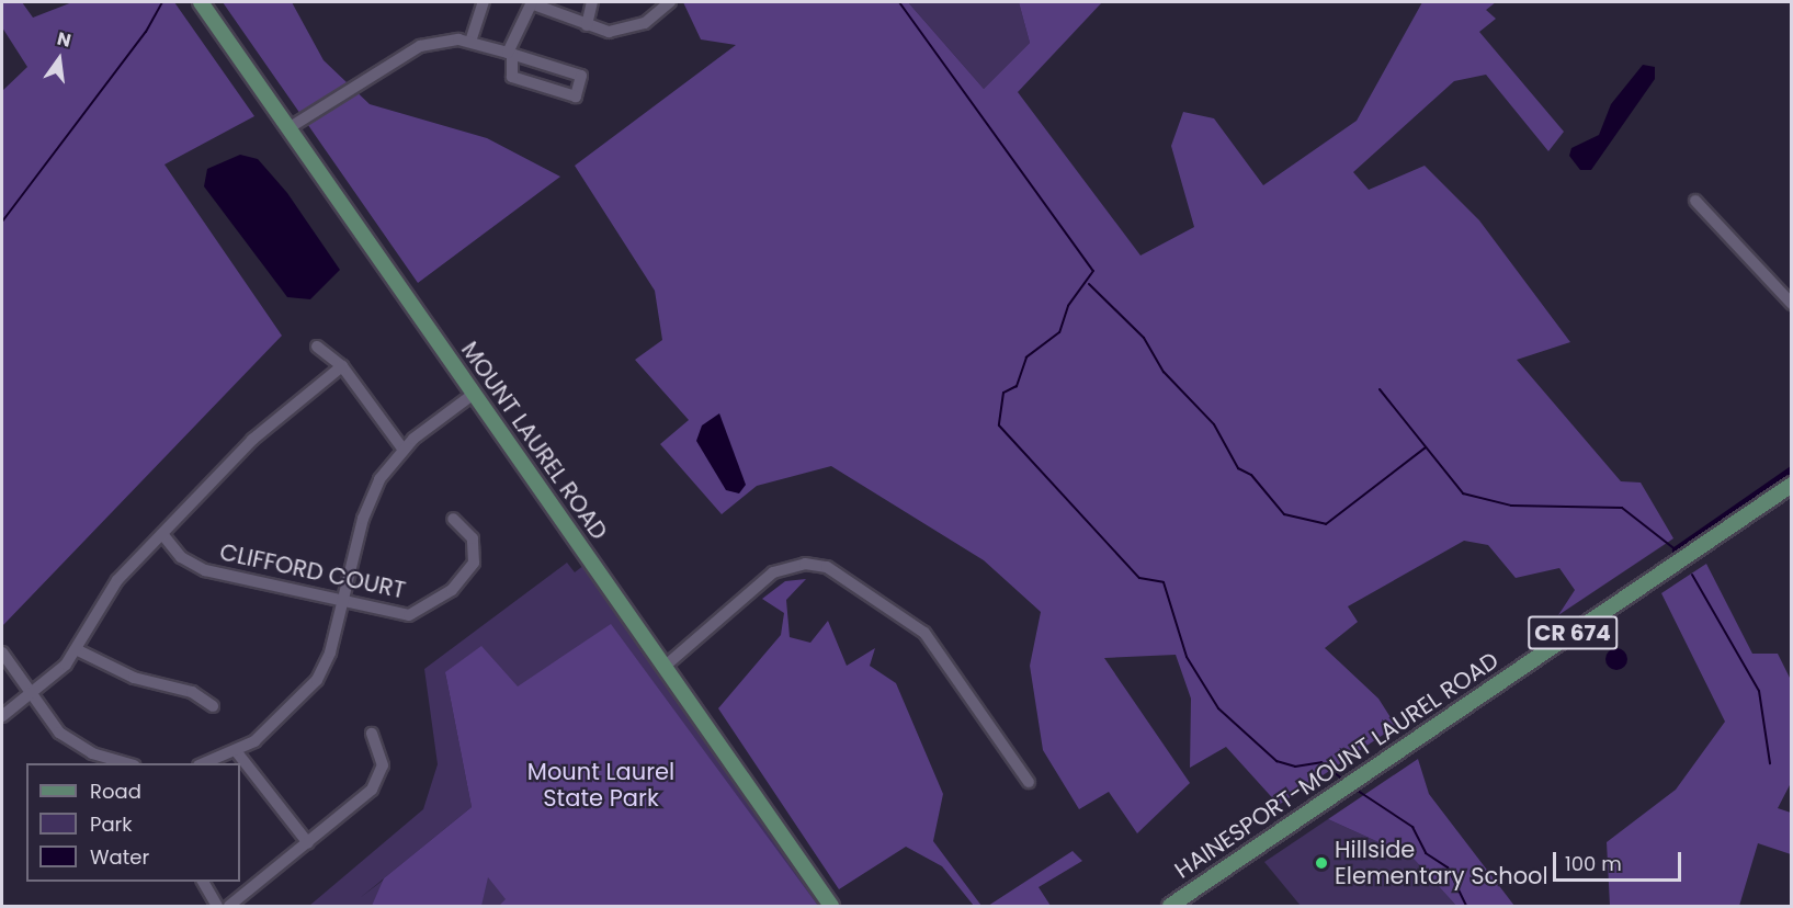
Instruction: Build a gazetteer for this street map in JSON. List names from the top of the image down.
{
  "streets": {
    "main road": ["MOUNT LAUREL ROAD", "CR 674", "HAINESPORT-MOUNT LAUREL ROAD"],
    "street": ["CLIFFORD COURT"]
  },
  "parks": ["Mount Laurel State Park"],
  "places": ["Hillside Elementary School"],
  "legend": ["Road", "Park", "Water"],
  "scale_bar": "100 m",
  "north": "top"
}
